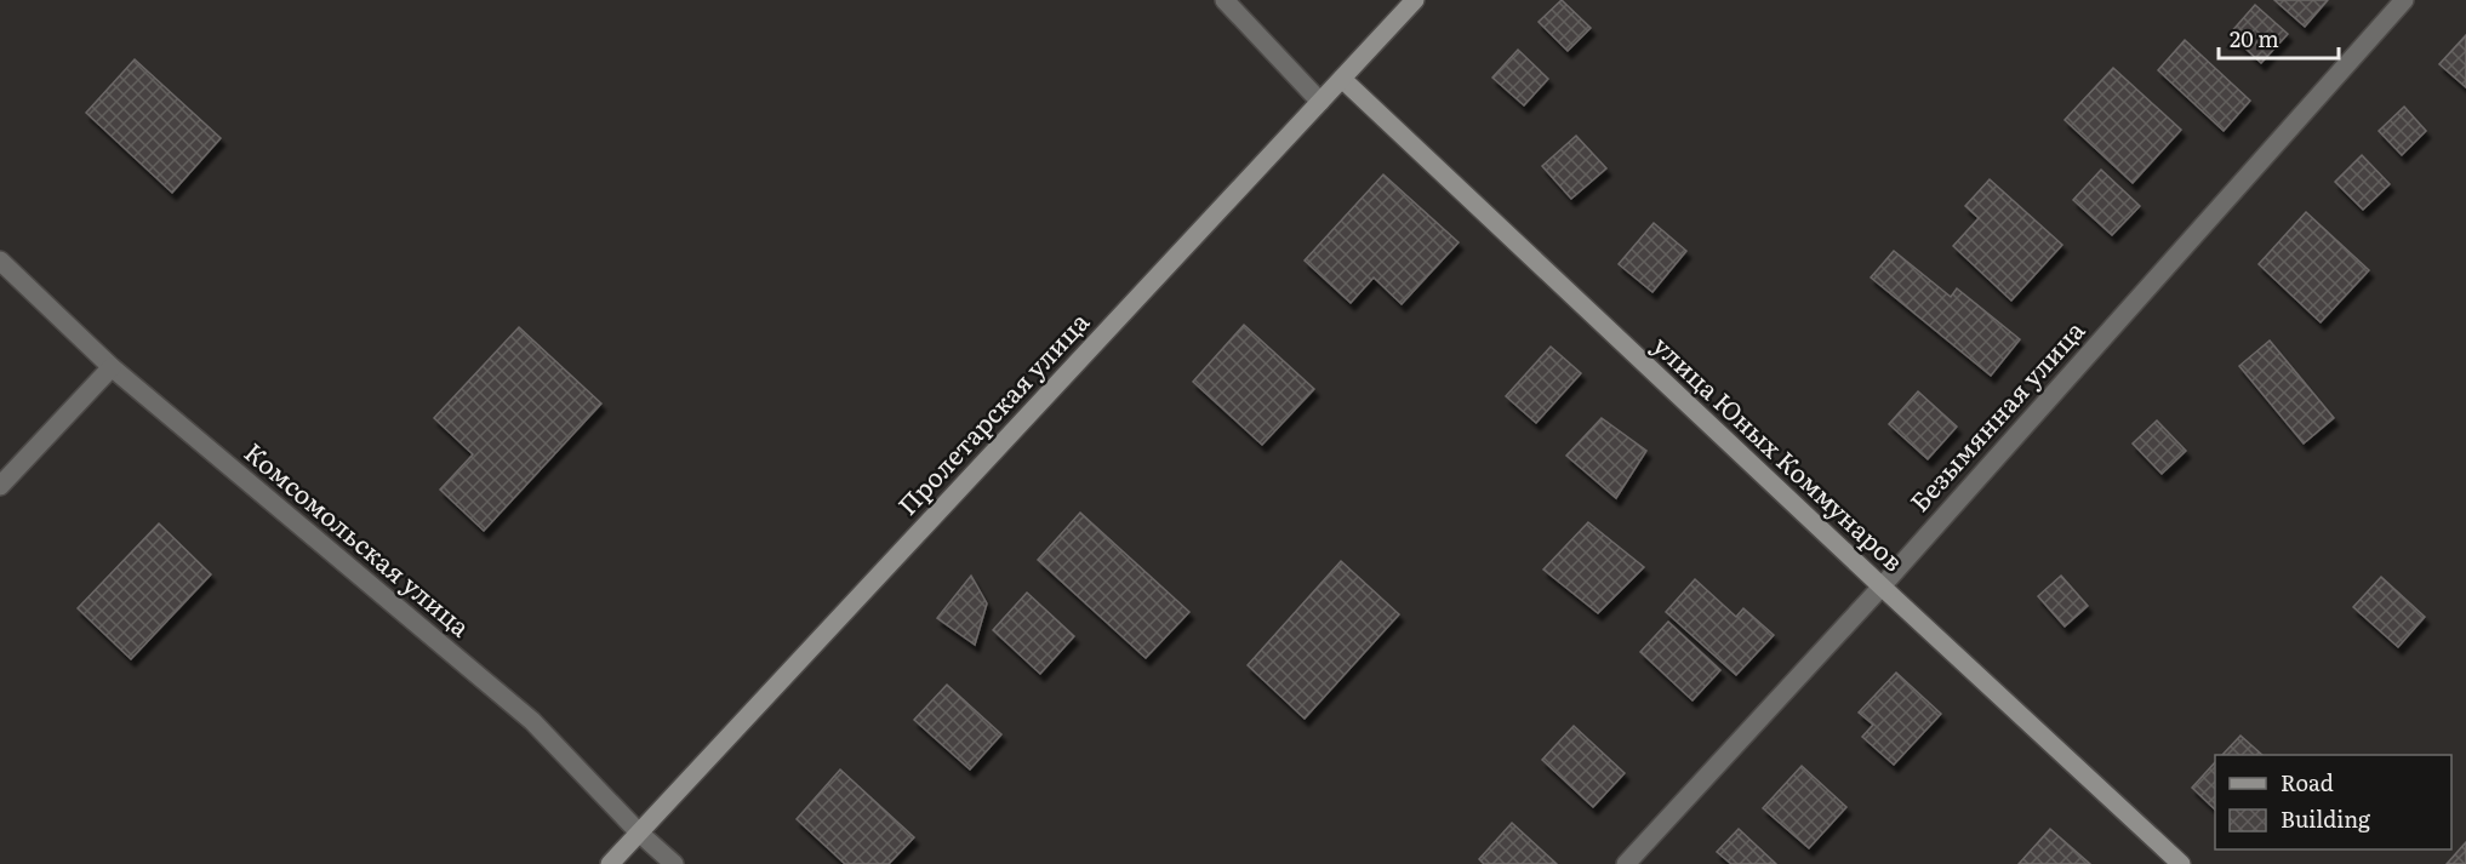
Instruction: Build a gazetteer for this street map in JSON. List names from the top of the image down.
{
  "streets": {
    "street": [
      "Пролетарская улица",
      "Безымянная улица",
      "улица Юных Коммунаров",
      "Комсомольская улица"
    ]
  },
  "crossings": [
    ["Пролетарская улица", "улица Юных Коммунаров"],
    ["Пролетарская улица", "Комсомольская улица"],
    ["Безымянная улица", "улица Юных Коммунаров"]
  ],
  "legend": ["Road", "Building"],
  "scale_bar": "20 m"
}
